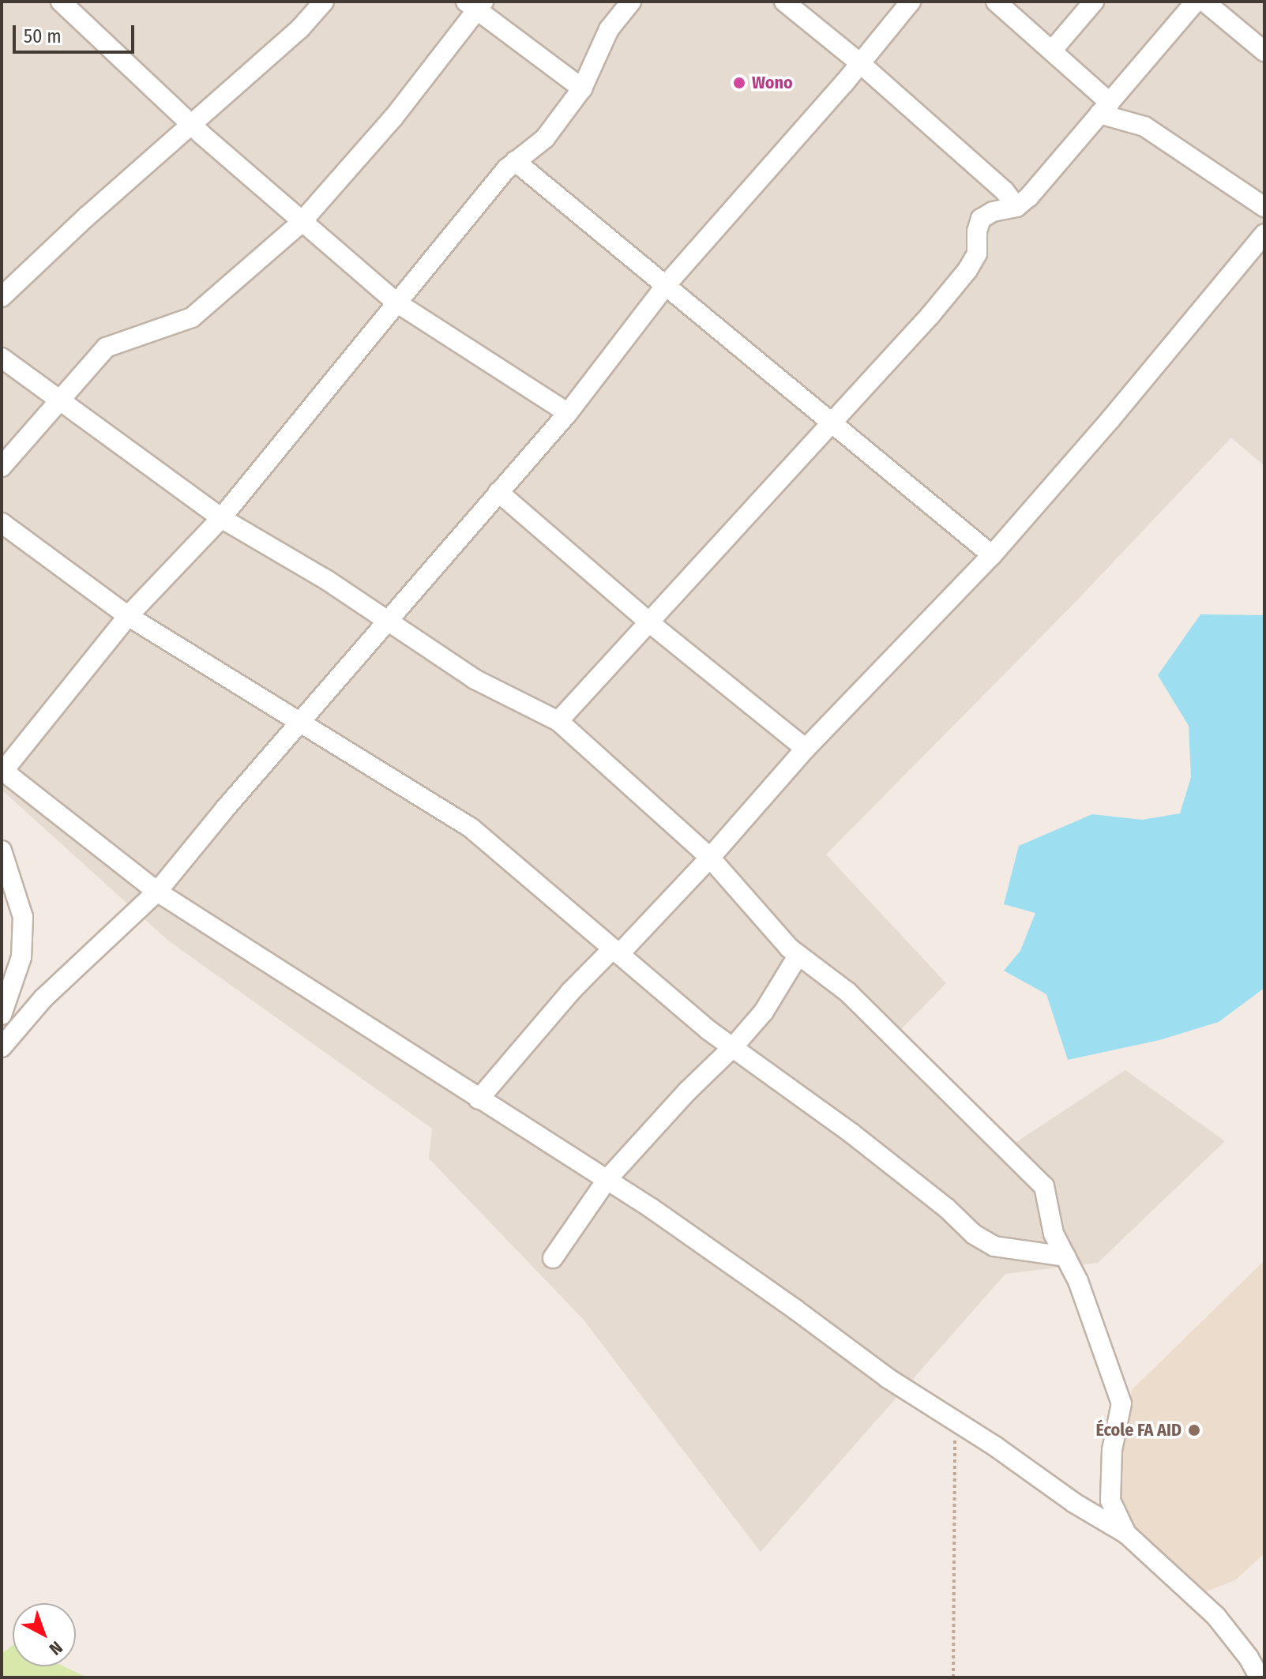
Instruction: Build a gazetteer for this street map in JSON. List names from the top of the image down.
{
  "places": ["Wono", "École FA AID"],
  "scale_bar": "50 m",
  "north": "bottom right"
}
